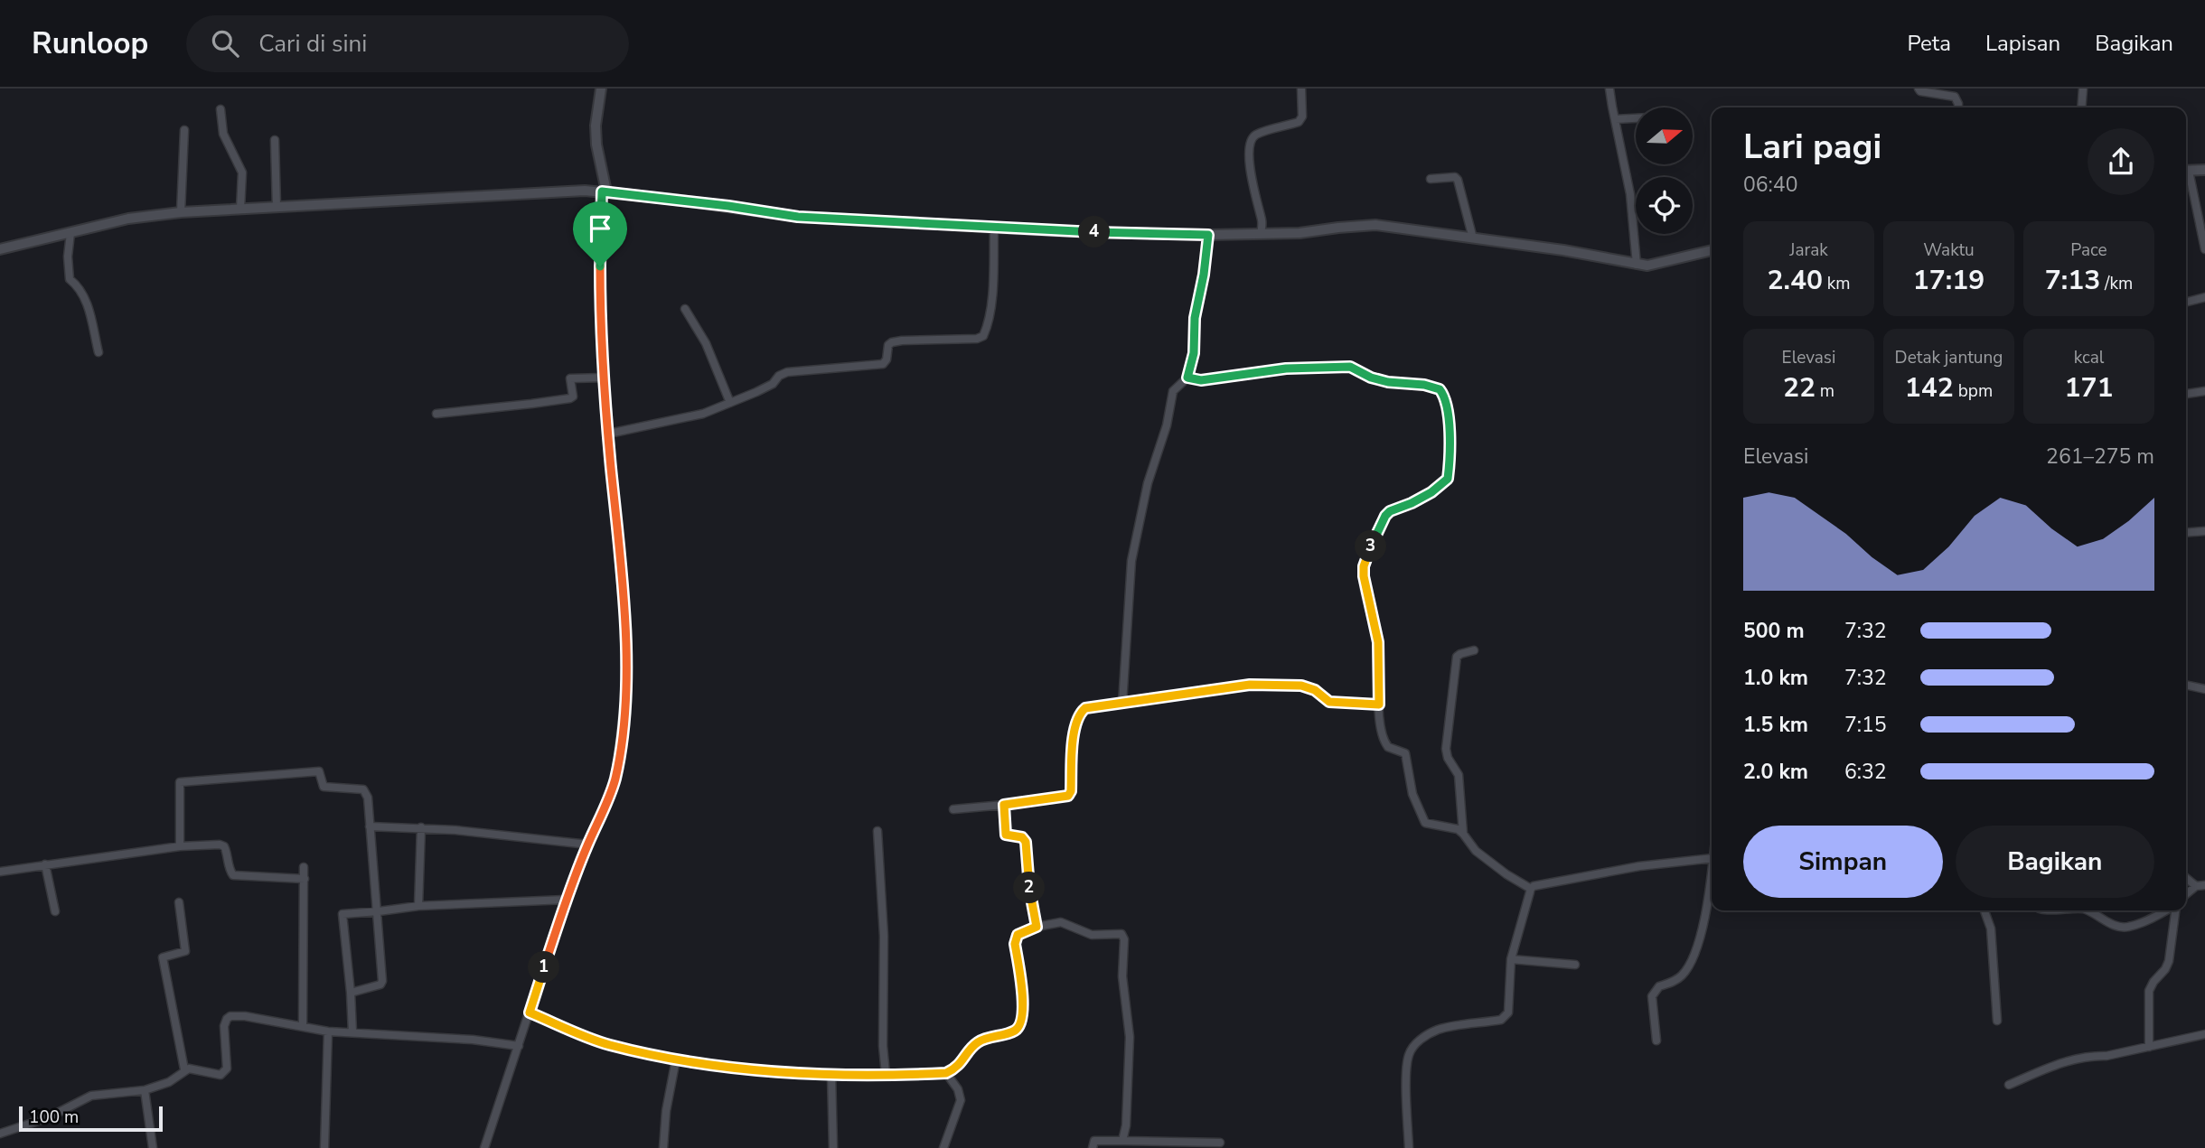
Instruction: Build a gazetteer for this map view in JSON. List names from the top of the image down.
{
  "scale_bar": "100 m",
  "north": "right",
  "page": {
    "header": "Runloop",
    "search": "Cari di sini",
    "nav": ["Peta", "Lapisan", "Bagikan"],
    "heading": ["Lari pagi", "06:40"],
    "stats": [
      ["Jarak", "2.40 km"],
      ["Waktu", "17:19"],
      ["Pace", "7:13 /km"],
      ["Elevasi", "22 m"],
      ["Detak jantung", "142 bpm"],
      ["kcal", "171"]
    ],
    "pins": [
      "4",
      "3",
      "2",
      "1"
    ],
    "chart": ["Elevasi", "261–275 m"],
    "list": [
      {
        "name": "500 m",
        "note": "7:32"
      },
      {
        "name": "1.0 km",
        "note": "7:32"
      },
      {
        "name": "1.5 km",
        "note": "7:15"
      },
      {
        "name": "2.0 km",
        "note": "6:32"
      }
    ],
    "buttons": ["Simpan", "Bagikan"],
    "scale": "100 m"
  }
}
